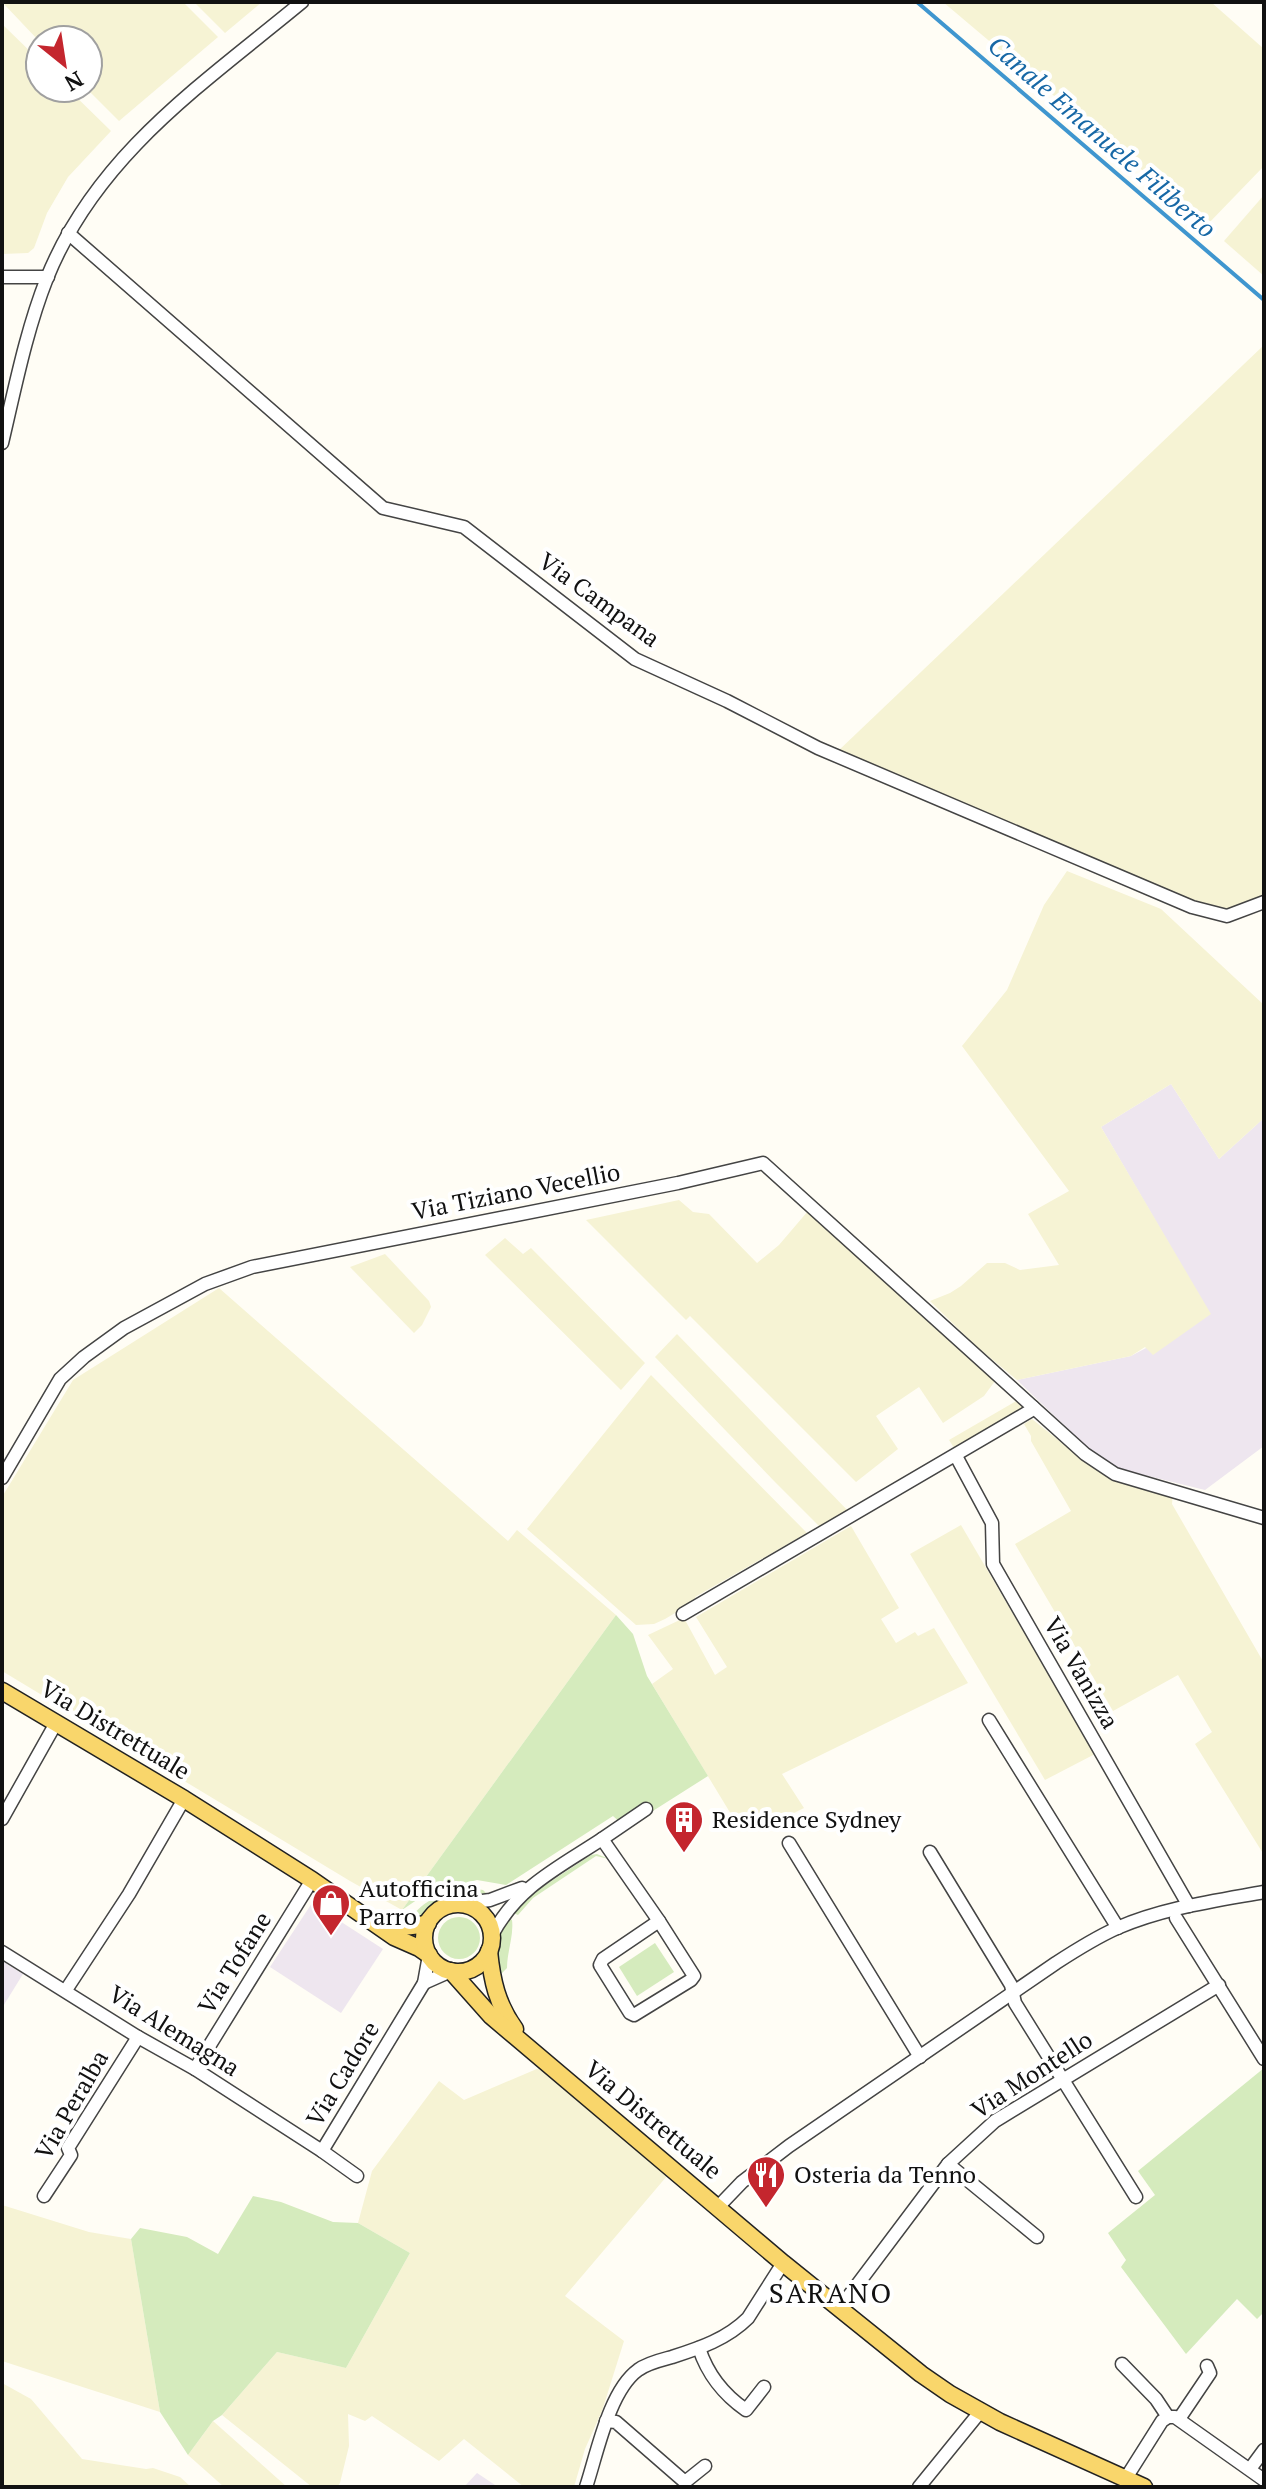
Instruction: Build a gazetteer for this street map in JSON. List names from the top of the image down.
{
  "streets": {
    "main road": ["Via Distrettuale"],
    "street": [
      "Via Campana",
      "Via Tiziano Vecellio",
      "Via Vanizza",
      "Via Tofane",
      "Via Alemagna",
      "Via Cadore",
      "Via Montello",
      "Via Peralba"
    ]
  },
  "crossings": [
    ["Via Distrettuale", "Via Tofane"],
    ["Via Distrettuale", "Via Montello"],
    ["Via Tofane", "Via Alemagna"],
    ["Via Alemagna", "Via Cadore"],
    ["Via Alemagna", "Via Peralba"]
  ],
  "districts": ["SARANO"],
  "water": ["Canale Emanuele Filiberto"],
  "places": {
    "building": ["Residence Sydney"],
    "shop": ["Autofficina Parro"],
    "restaurant": ["Osteria da Tenno"]
  },
  "north": "bottom right"
}
